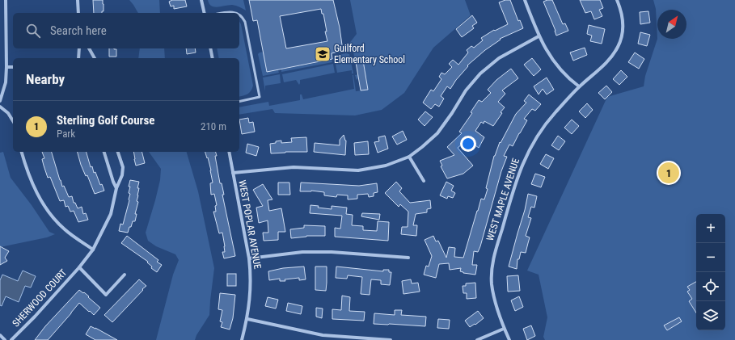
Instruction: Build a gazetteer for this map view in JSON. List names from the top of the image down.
{
  "streets": {
    "street": ["WEST MAPLE AVENUE", "WEST POPLAR AVENUE", "SHERWOOD COURT"]
  },
  "places": {
    "school or university": ["Guilford Elementary School"]
  },
  "north": "top right",
  "page": {
    "search": "Search here",
    "heading": "Nearby",
    "list": [
      {
        "mark": "1",
        "name": "Sterling Golf Course",
        "note": "Park",
        "value": "210 m"
      }
    ],
    "pins": "1",
    "map_buttons": ["+", "−"]
  }
}
